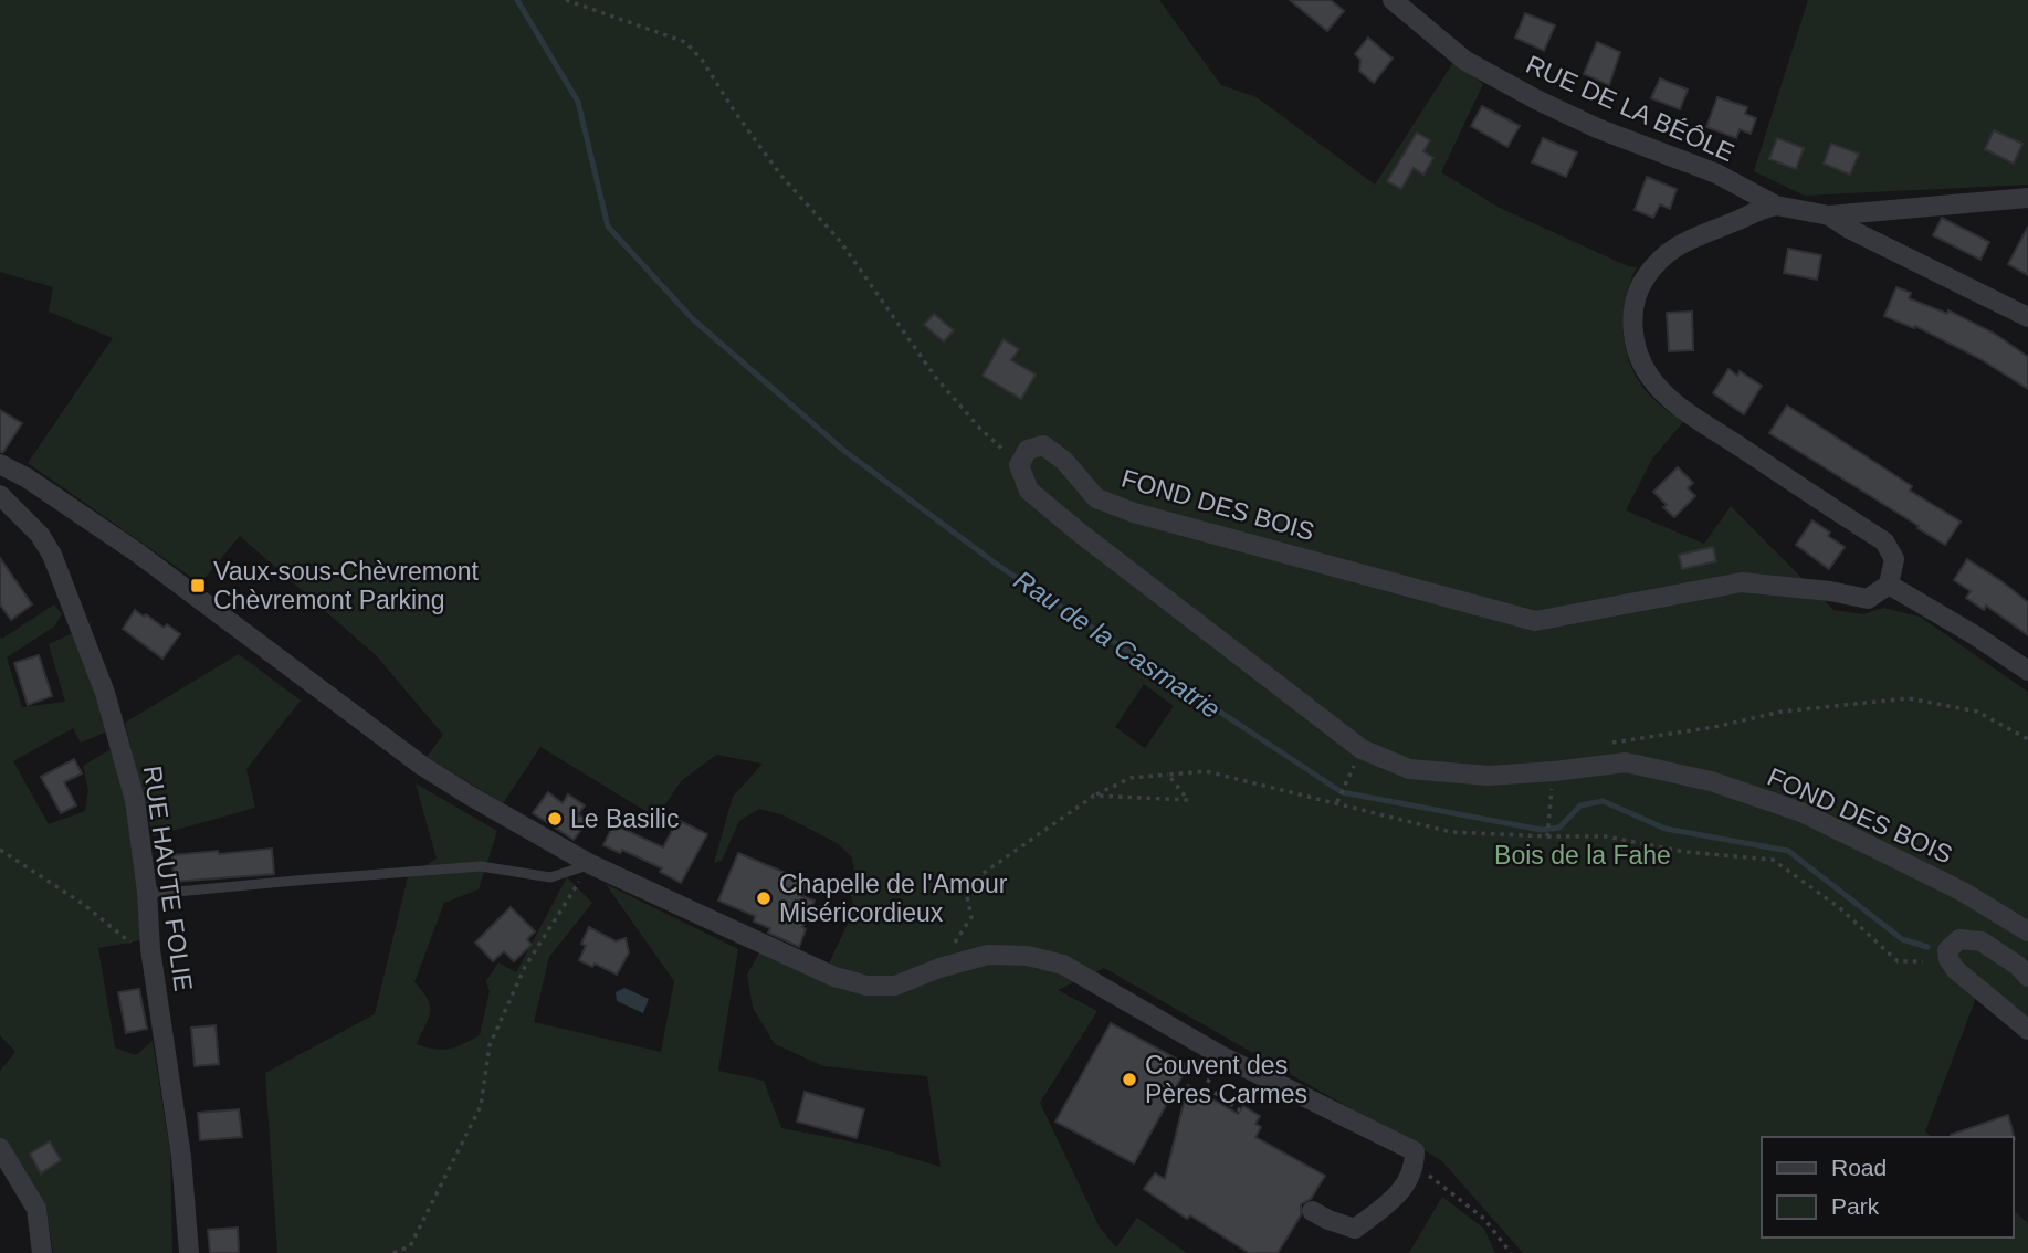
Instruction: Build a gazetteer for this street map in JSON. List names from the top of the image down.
{
  "streets": {
    "street": ["RUE DE LA BÉÔLE", "FOND DES BOIS", "RUE HAUTE FOLIE"]
  },
  "water": ["Rau de la Casmatrie"],
  "parks": ["Bois de la Fahe"],
  "places": {
    "transit": ["Vaux-sous-Chèvremont Chèvremont Parking"],
    "other": ["Le Basilic", "Chapelle de l'Amour Miséricordieux", "Couvent des Pères Carmes"]
  },
  "legend": ["Road", "Park"]
}
